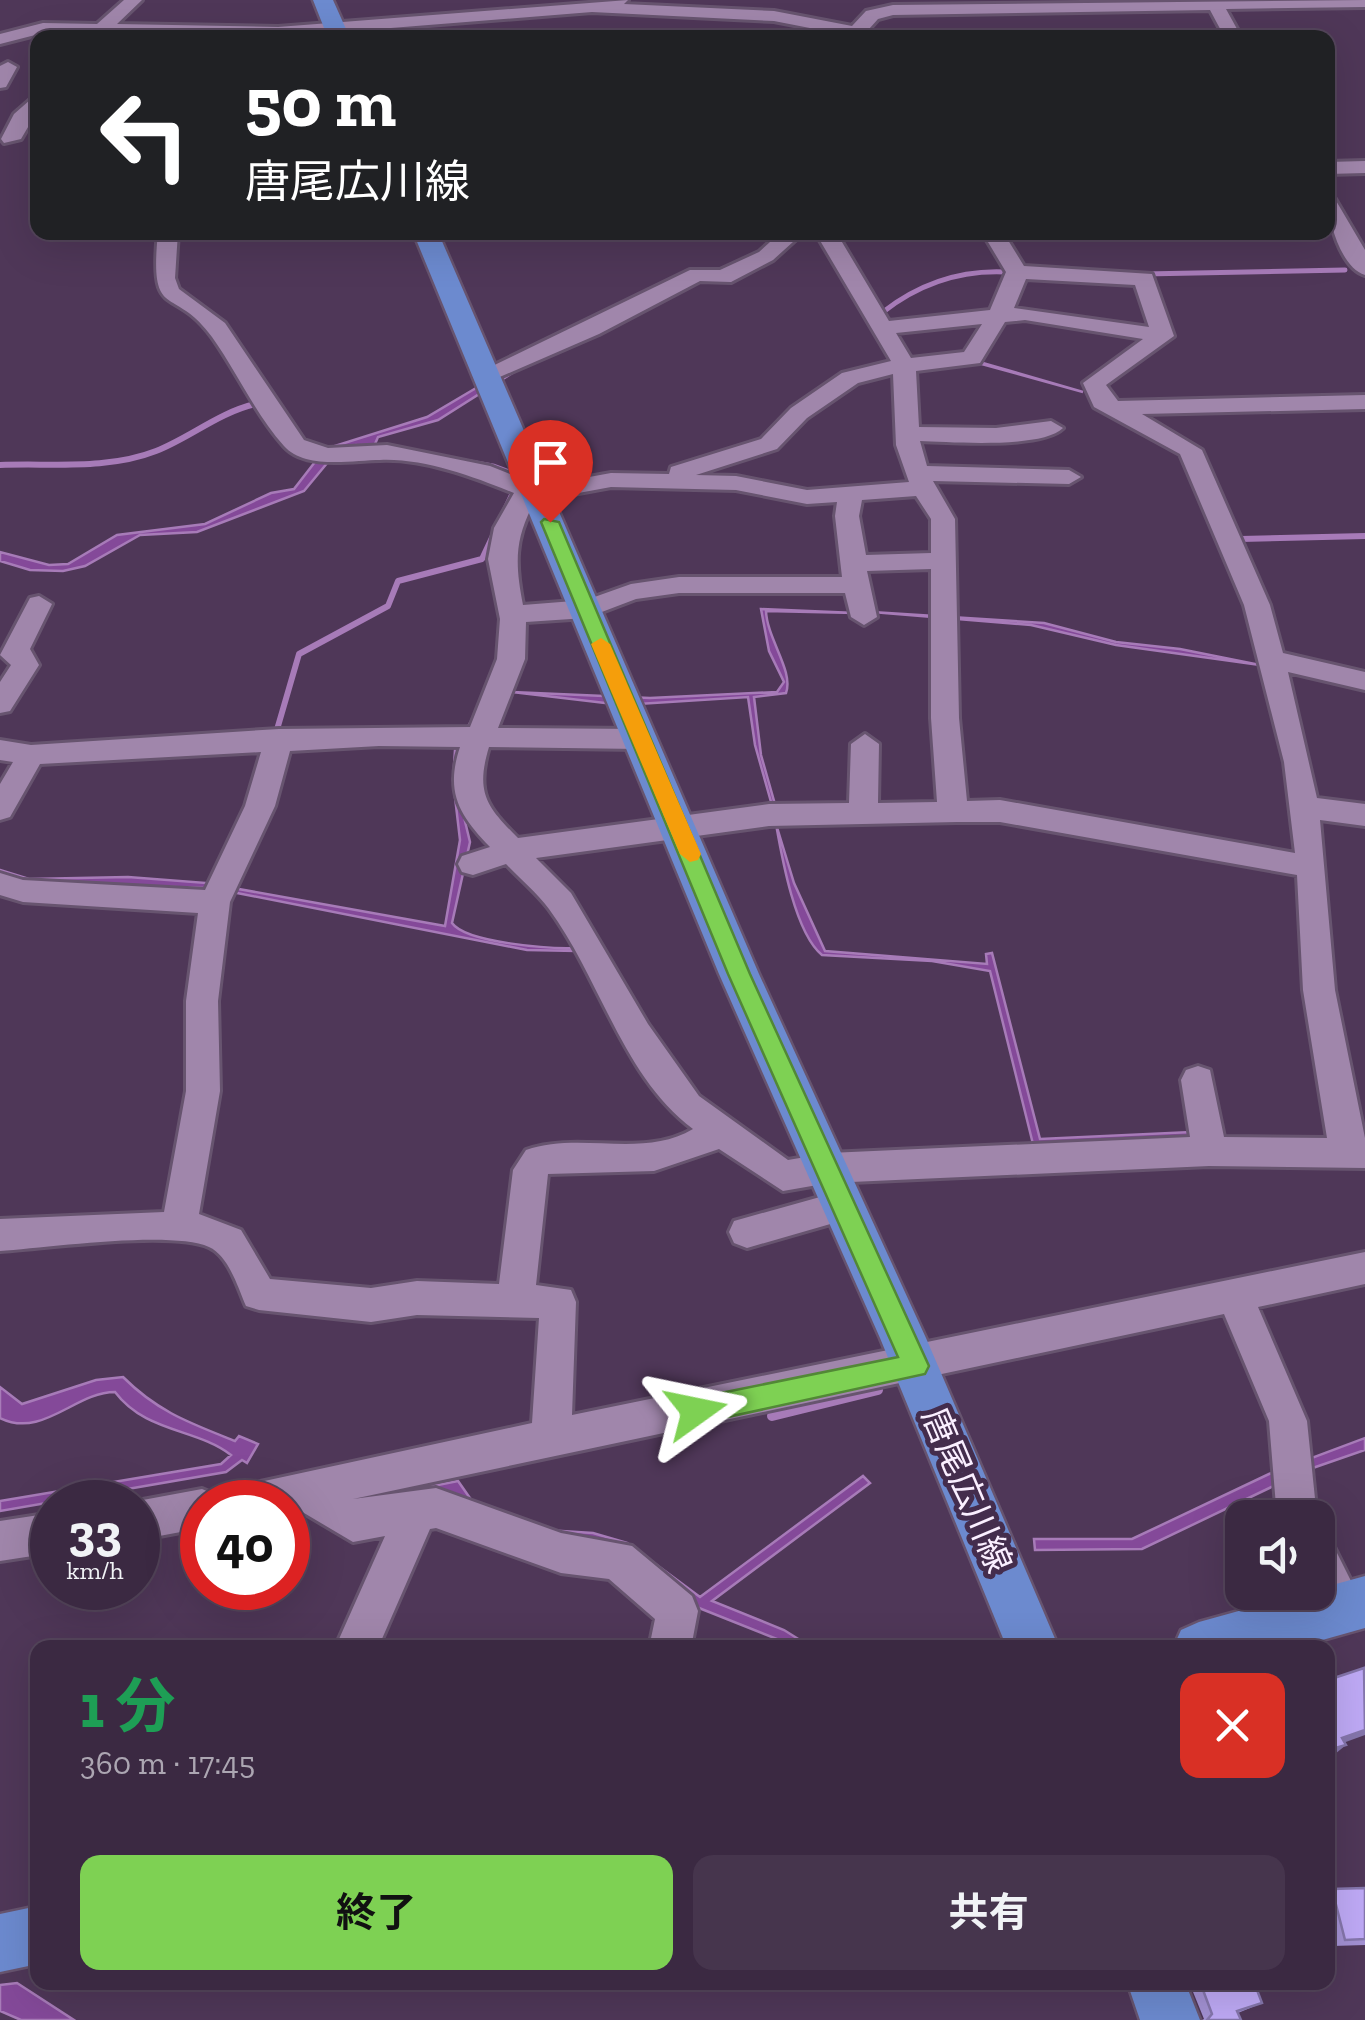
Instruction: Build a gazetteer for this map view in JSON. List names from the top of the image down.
{
  "streets": {
    "main road": ["唐尾広川線"]
  },
  "page": {
    "turn": ["50 m", "唐尾広川線"],
    "speed": "33 km/h",
    "limit": "40",
    "heading": ["1 分", "360 m · 17:45"],
    "buttons": ["終了", "共有"]
  }
}
